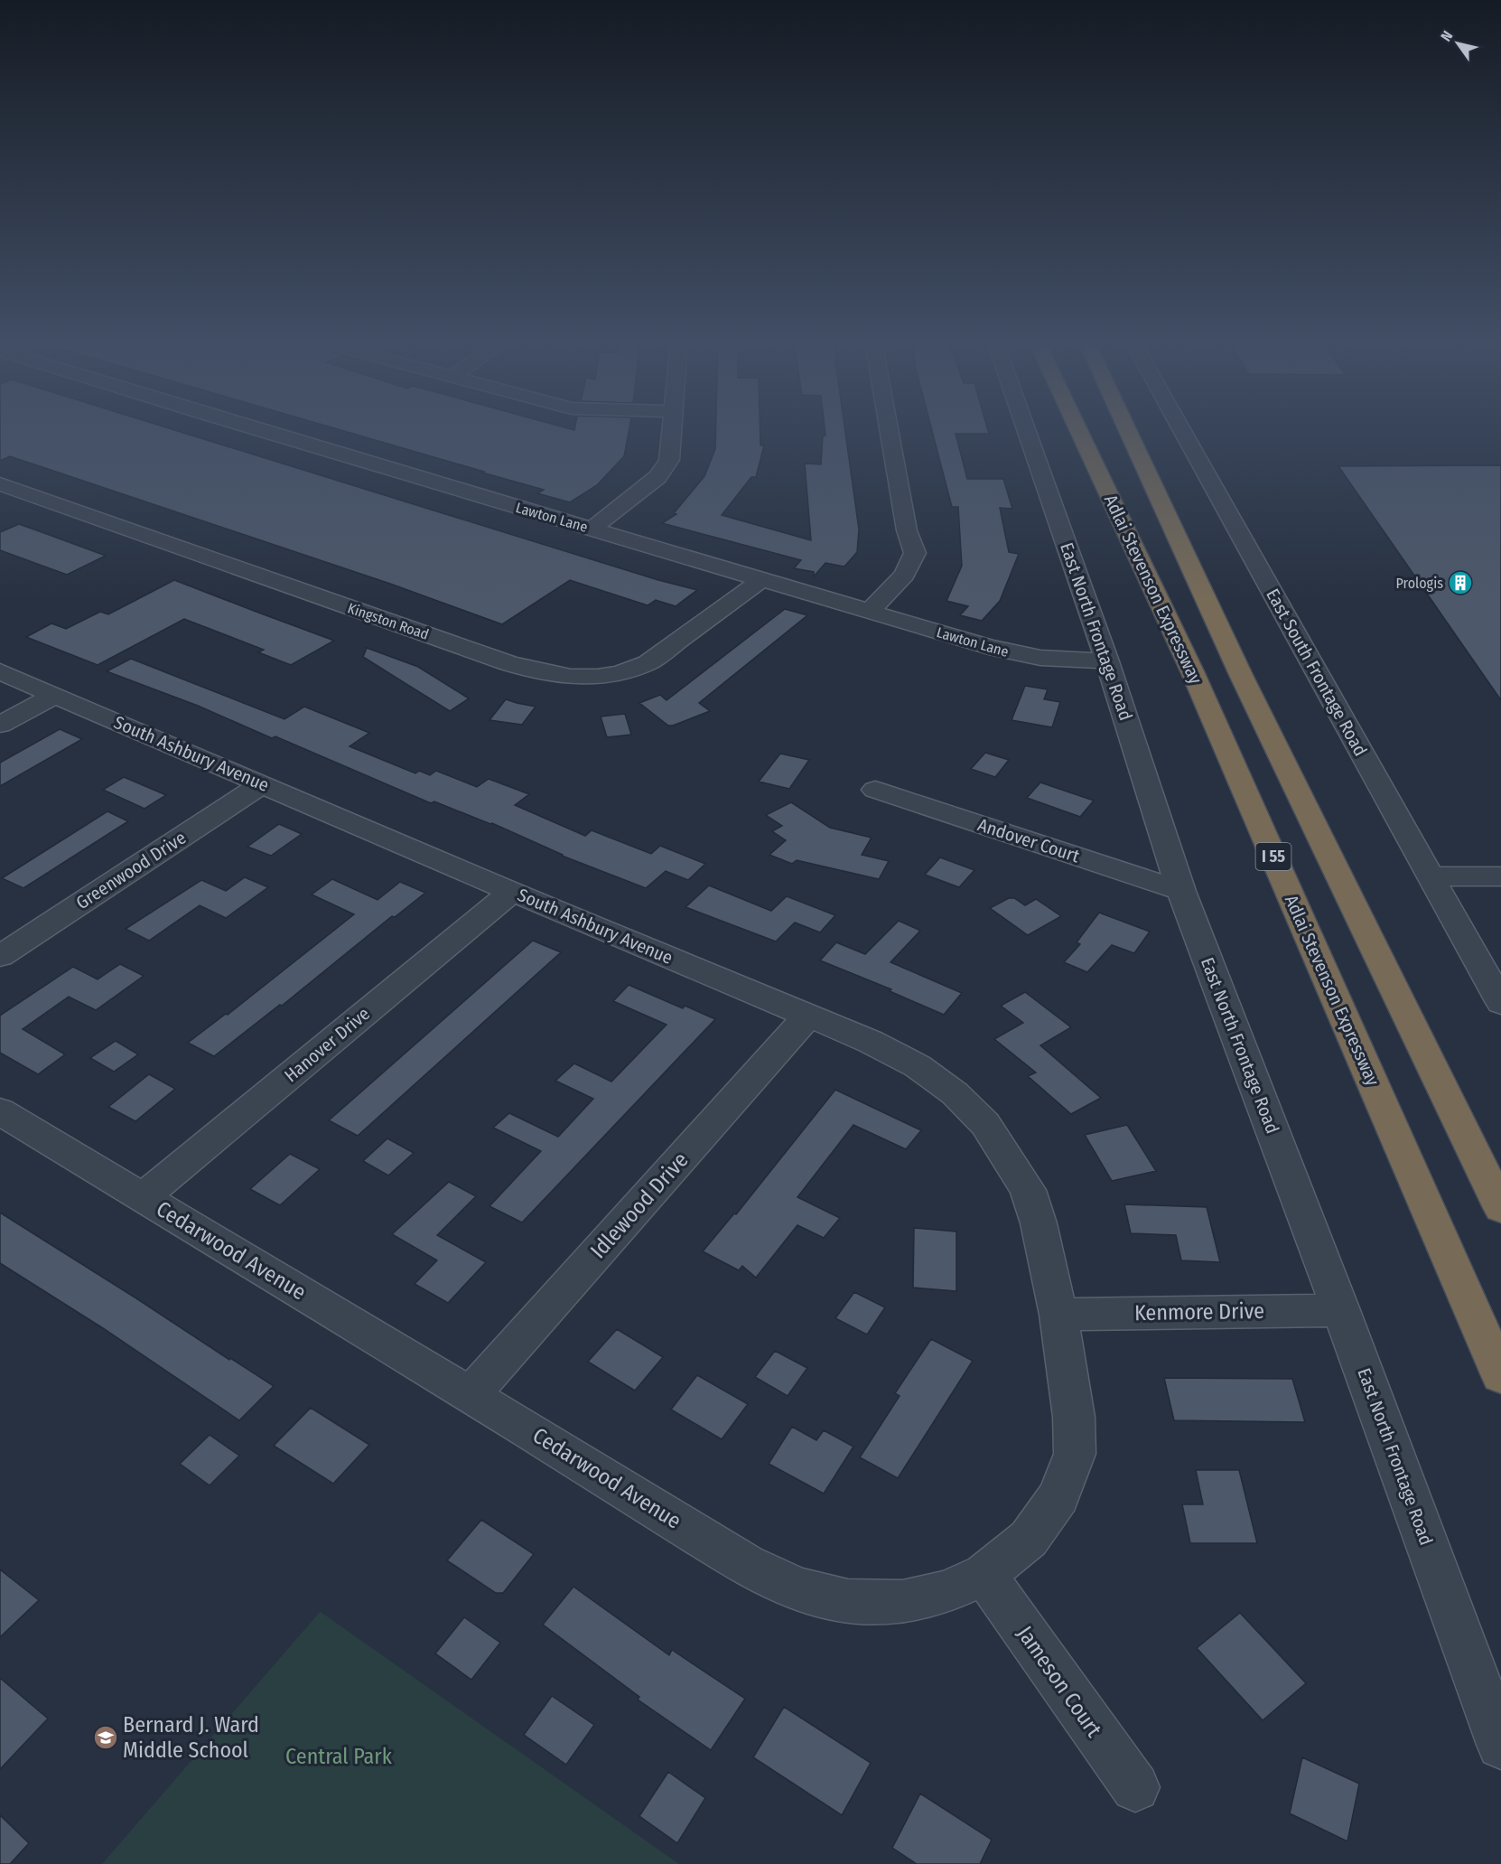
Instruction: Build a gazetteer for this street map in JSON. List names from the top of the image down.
{
  "streets": {
    "highway": ["Adlai Stevenson Expressway", "I 55"],
    "street": [
      "Lawton Lane",
      "Kingston Road",
      "East North Frontage Road",
      "East South Frontage Road",
      "South Ashbury Avenue",
      "Andover Court",
      "Greenwood Drive",
      "Hanover Drive",
      "Idlewood Drive",
      "Cedarwood Avenue",
      "Kenmore Drive",
      "Jameson Court"
    ]
  },
  "crossings": [
    ["Lawton Lane", "Kingston Road"],
    ["Lawton Lane", "East North Frontage Road"],
    ["East North Frontage Road", "Andover Court"],
    ["East North Frontage Road", "Kenmore Drive"],
    ["South Ashbury Avenue", "Greenwood Drive"],
    ["South Ashbury Avenue", "Hanover Drive"],
    ["South Ashbury Avenue", "Idlewood Drive"],
    ["South Ashbury Avenue", "Cedarwood Avenue"],
    ["South Ashbury Avenue", "Kenmore Drive"],
    ["Hanover Drive", "Cedarwood Avenue"],
    ["Idlewood Drive", "Cedarwood Avenue"],
    ["Cedarwood Avenue", "Kenmore Drive"],
    ["Cedarwood Avenue", "Jameson Court"]
  ],
  "parks": ["Central Park"],
  "places": {
    "building": ["Prologis"],
    "school or university": ["Bernard J. Ward Middle School"]
  },
  "north": "top left"
}
